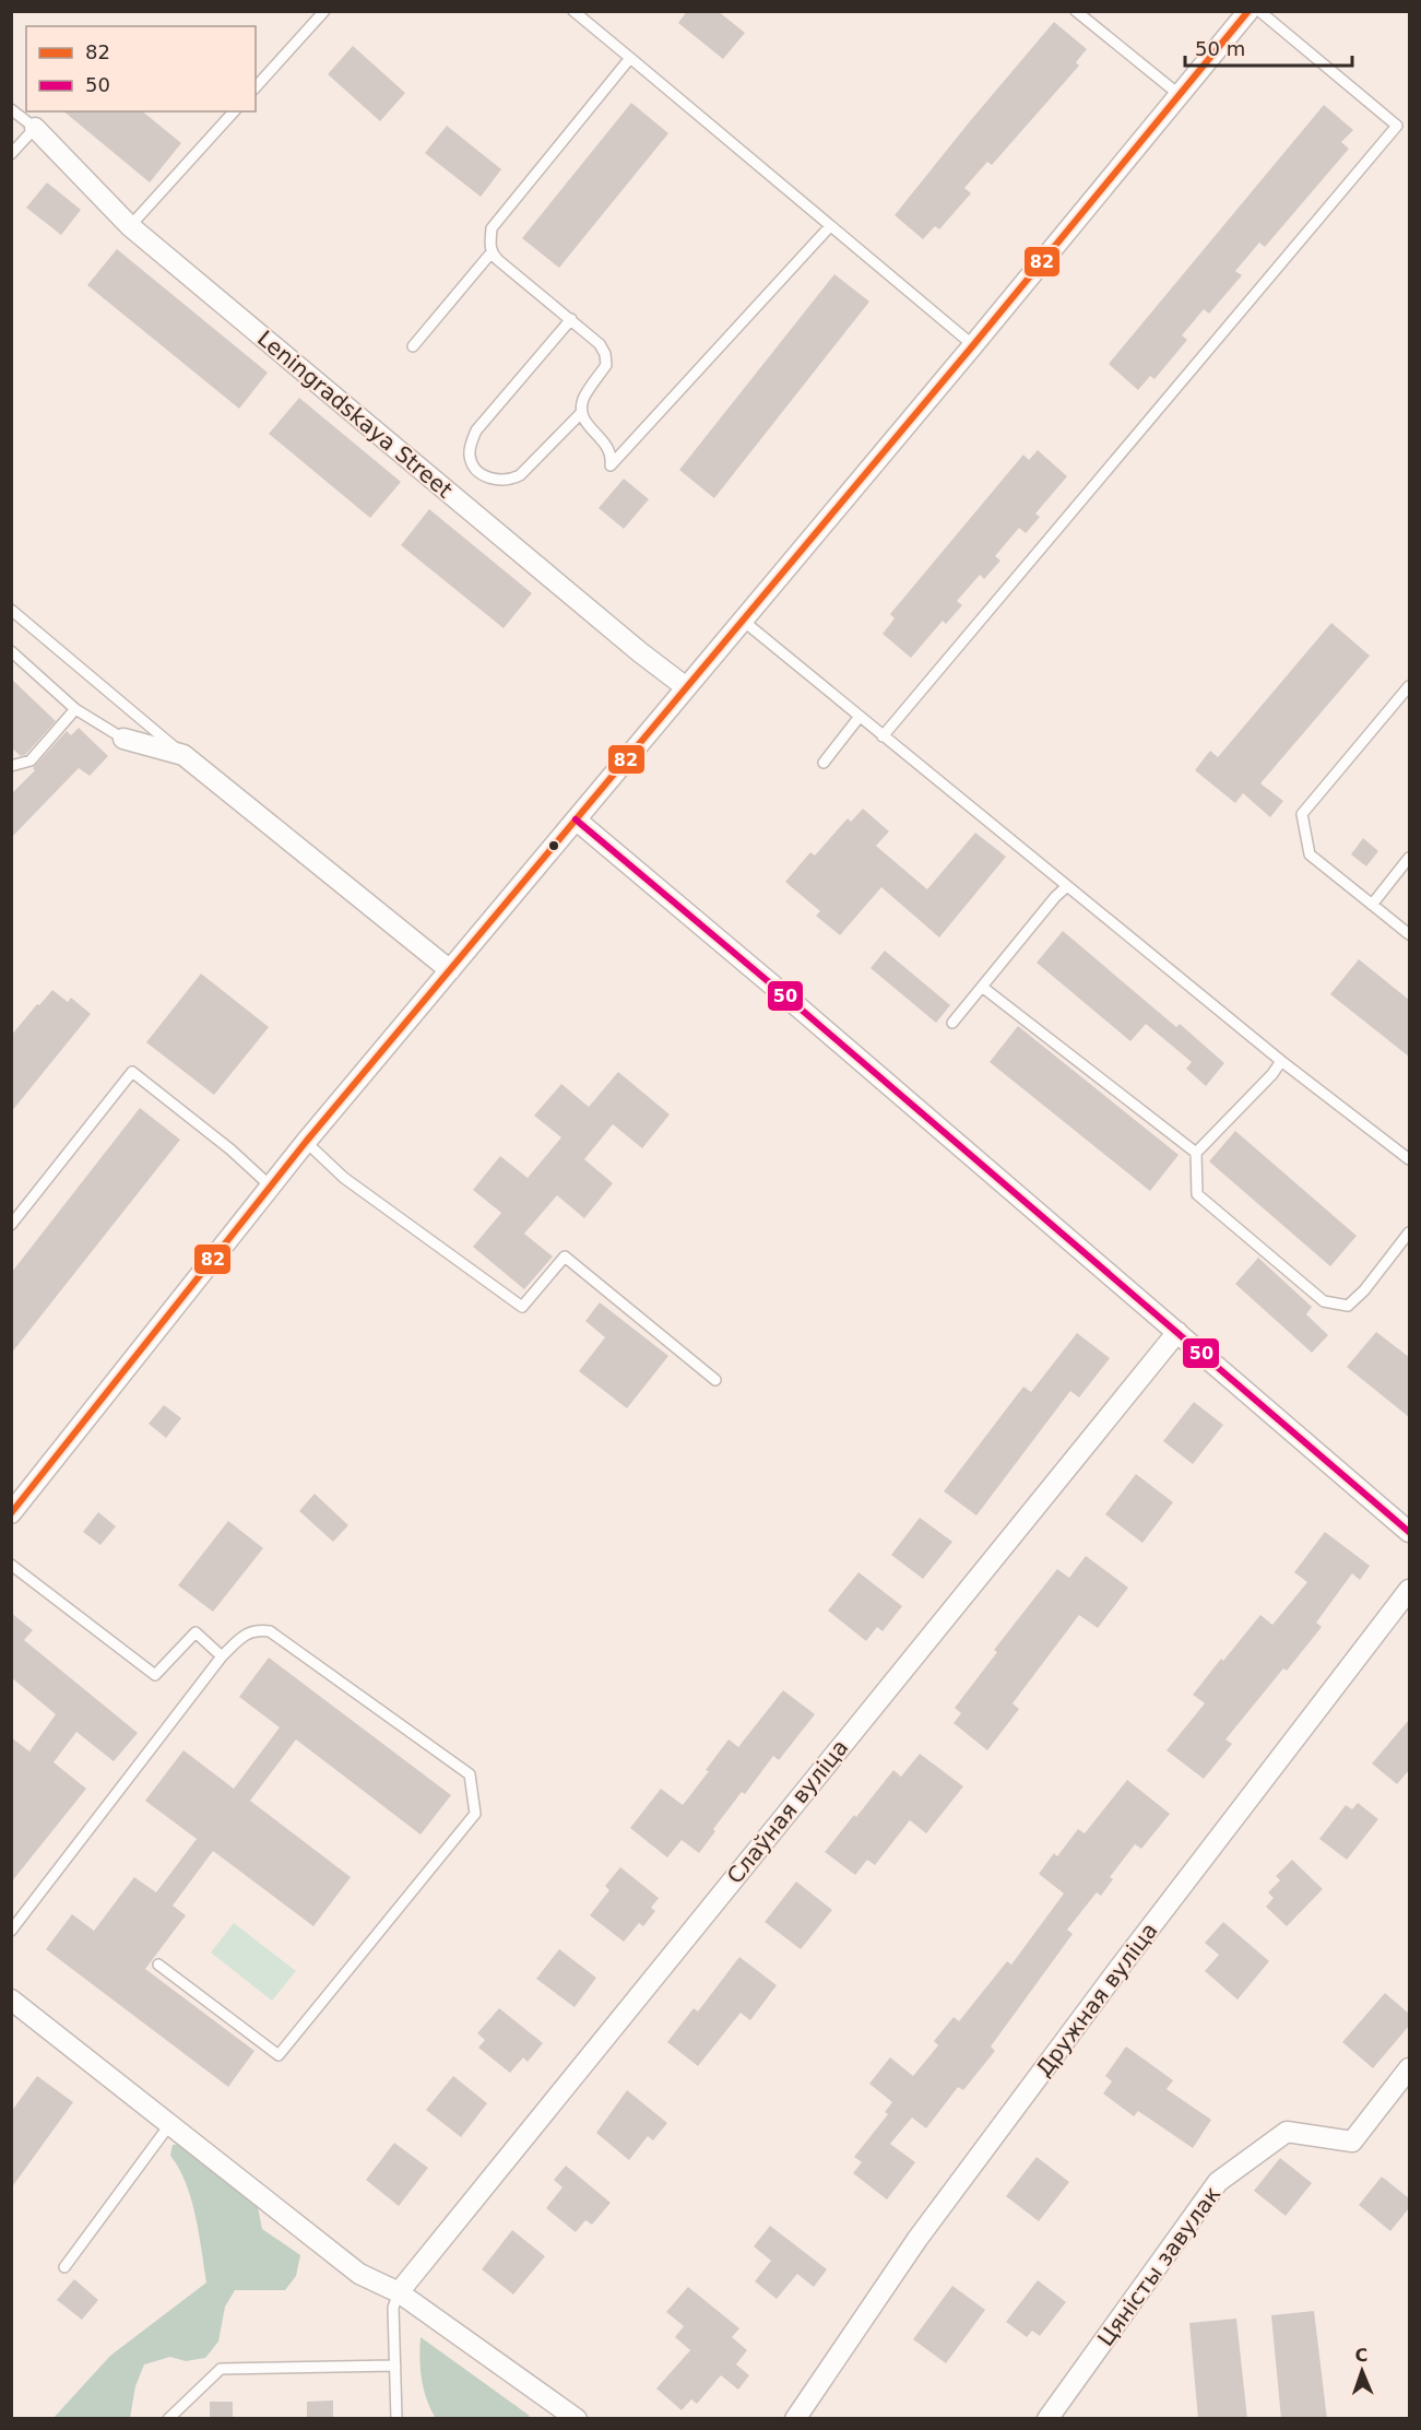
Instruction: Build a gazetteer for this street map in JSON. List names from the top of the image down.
{
  "streets": {
    "street": [
      "Leningradskaya Street",
      "Слаўная вуліца",
      "Дружная вуліца",
      "Цяністы завулак"
    ]
  },
  "lines": ["transit line 82", "transit line 50"],
  "legend": ["82", "50"],
  "scale_bar": "50 m",
  "north": "top"
}
